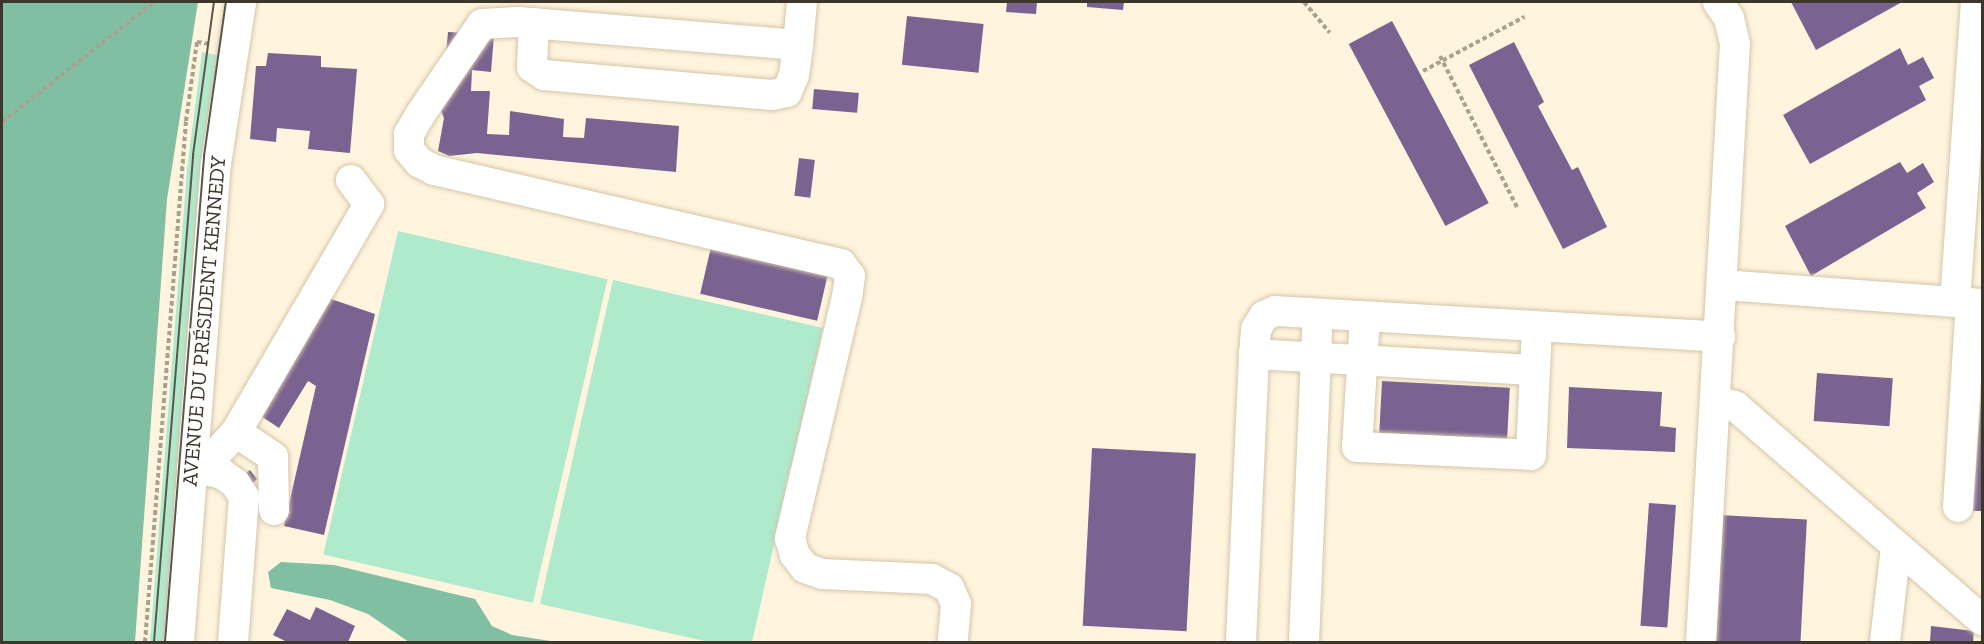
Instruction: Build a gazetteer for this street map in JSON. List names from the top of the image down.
{
  "streets": {
    "street": ["AVENUE DU PRÉSIDENT KENNEDY"]
  }
}
